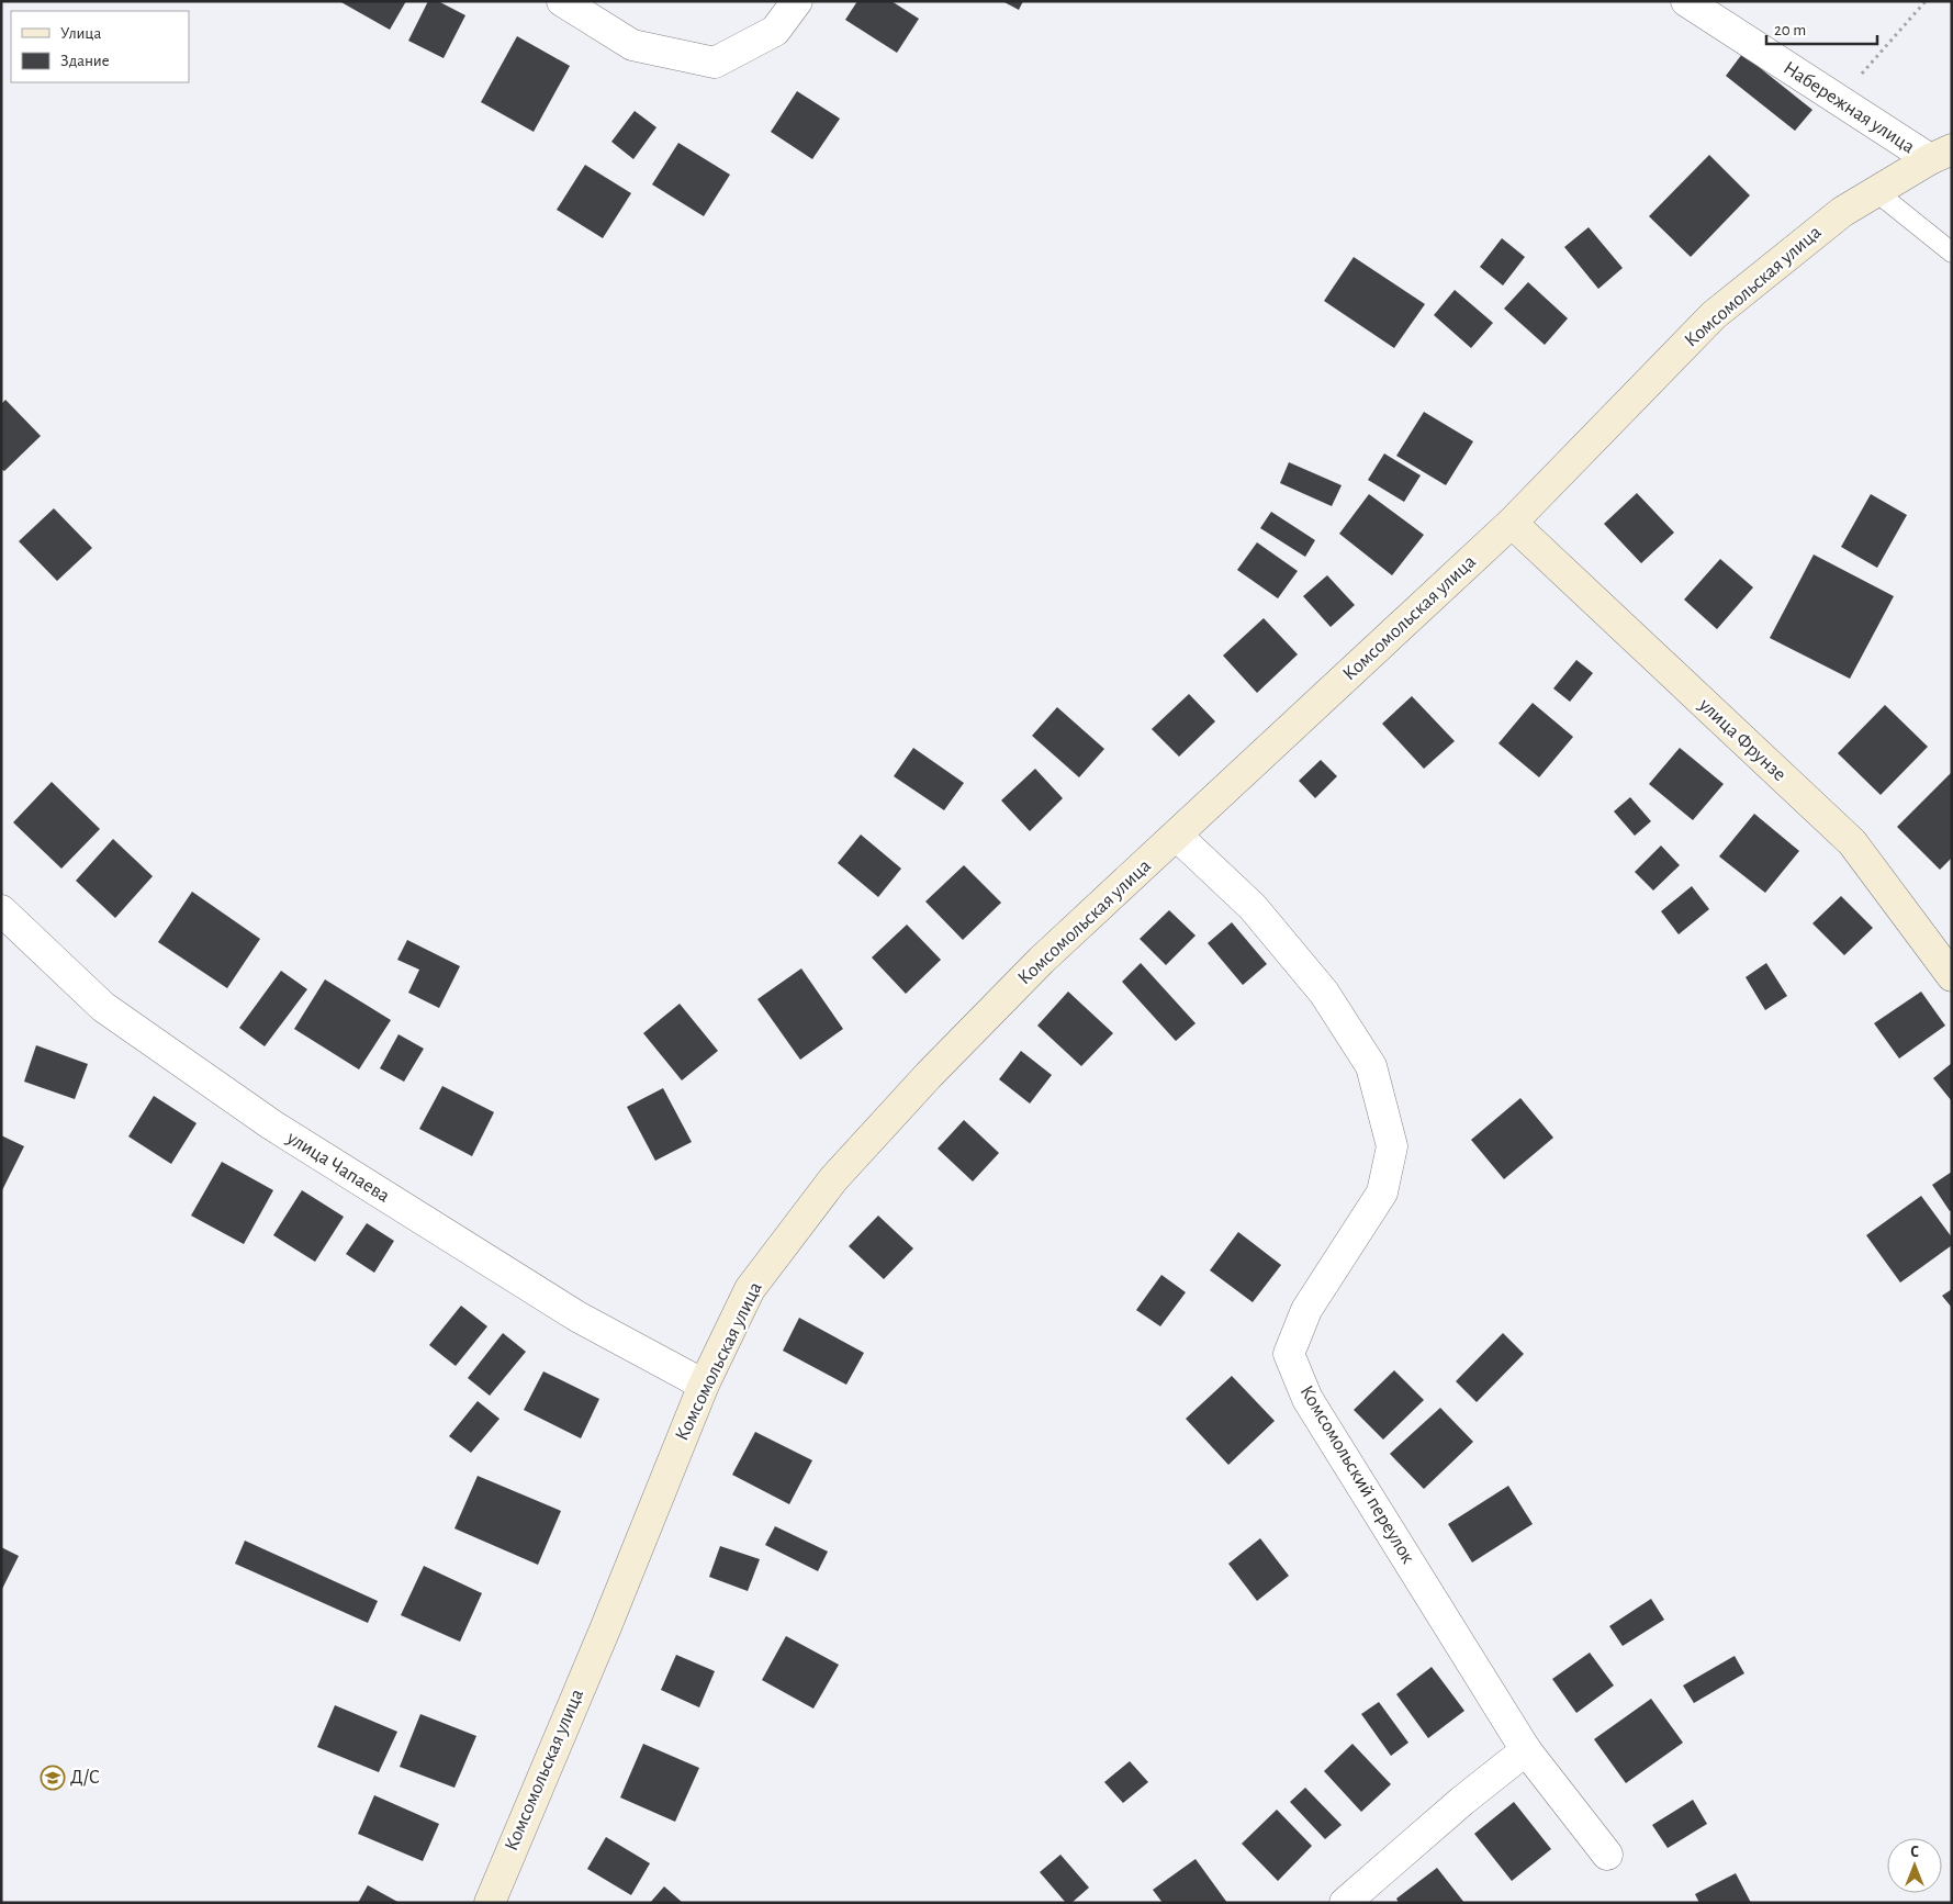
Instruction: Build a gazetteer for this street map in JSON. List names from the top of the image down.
{
  "streets": {
    "street": [
      "Набережная улица",
      "Комсомольская улица",
      "улица Фрунзе",
      "улица Чапаева",
      "Комсомольский переулок"
    ]
  },
  "crossings": [
    ["Набережная улица", "Комсомольская улица"],
    ["Комсомольская улица", "улица Фрунзе"],
    ["Комсомольская улица", "улица Чапаева"],
    ["Комсомольская улица", "Комсомольский переулок"]
  ],
  "places": {
    "school or university": ["Д/С"]
  },
  "legend": ["Улица", "Здание"],
  "scale_bar": "20 m",
  "north": "top"
}
